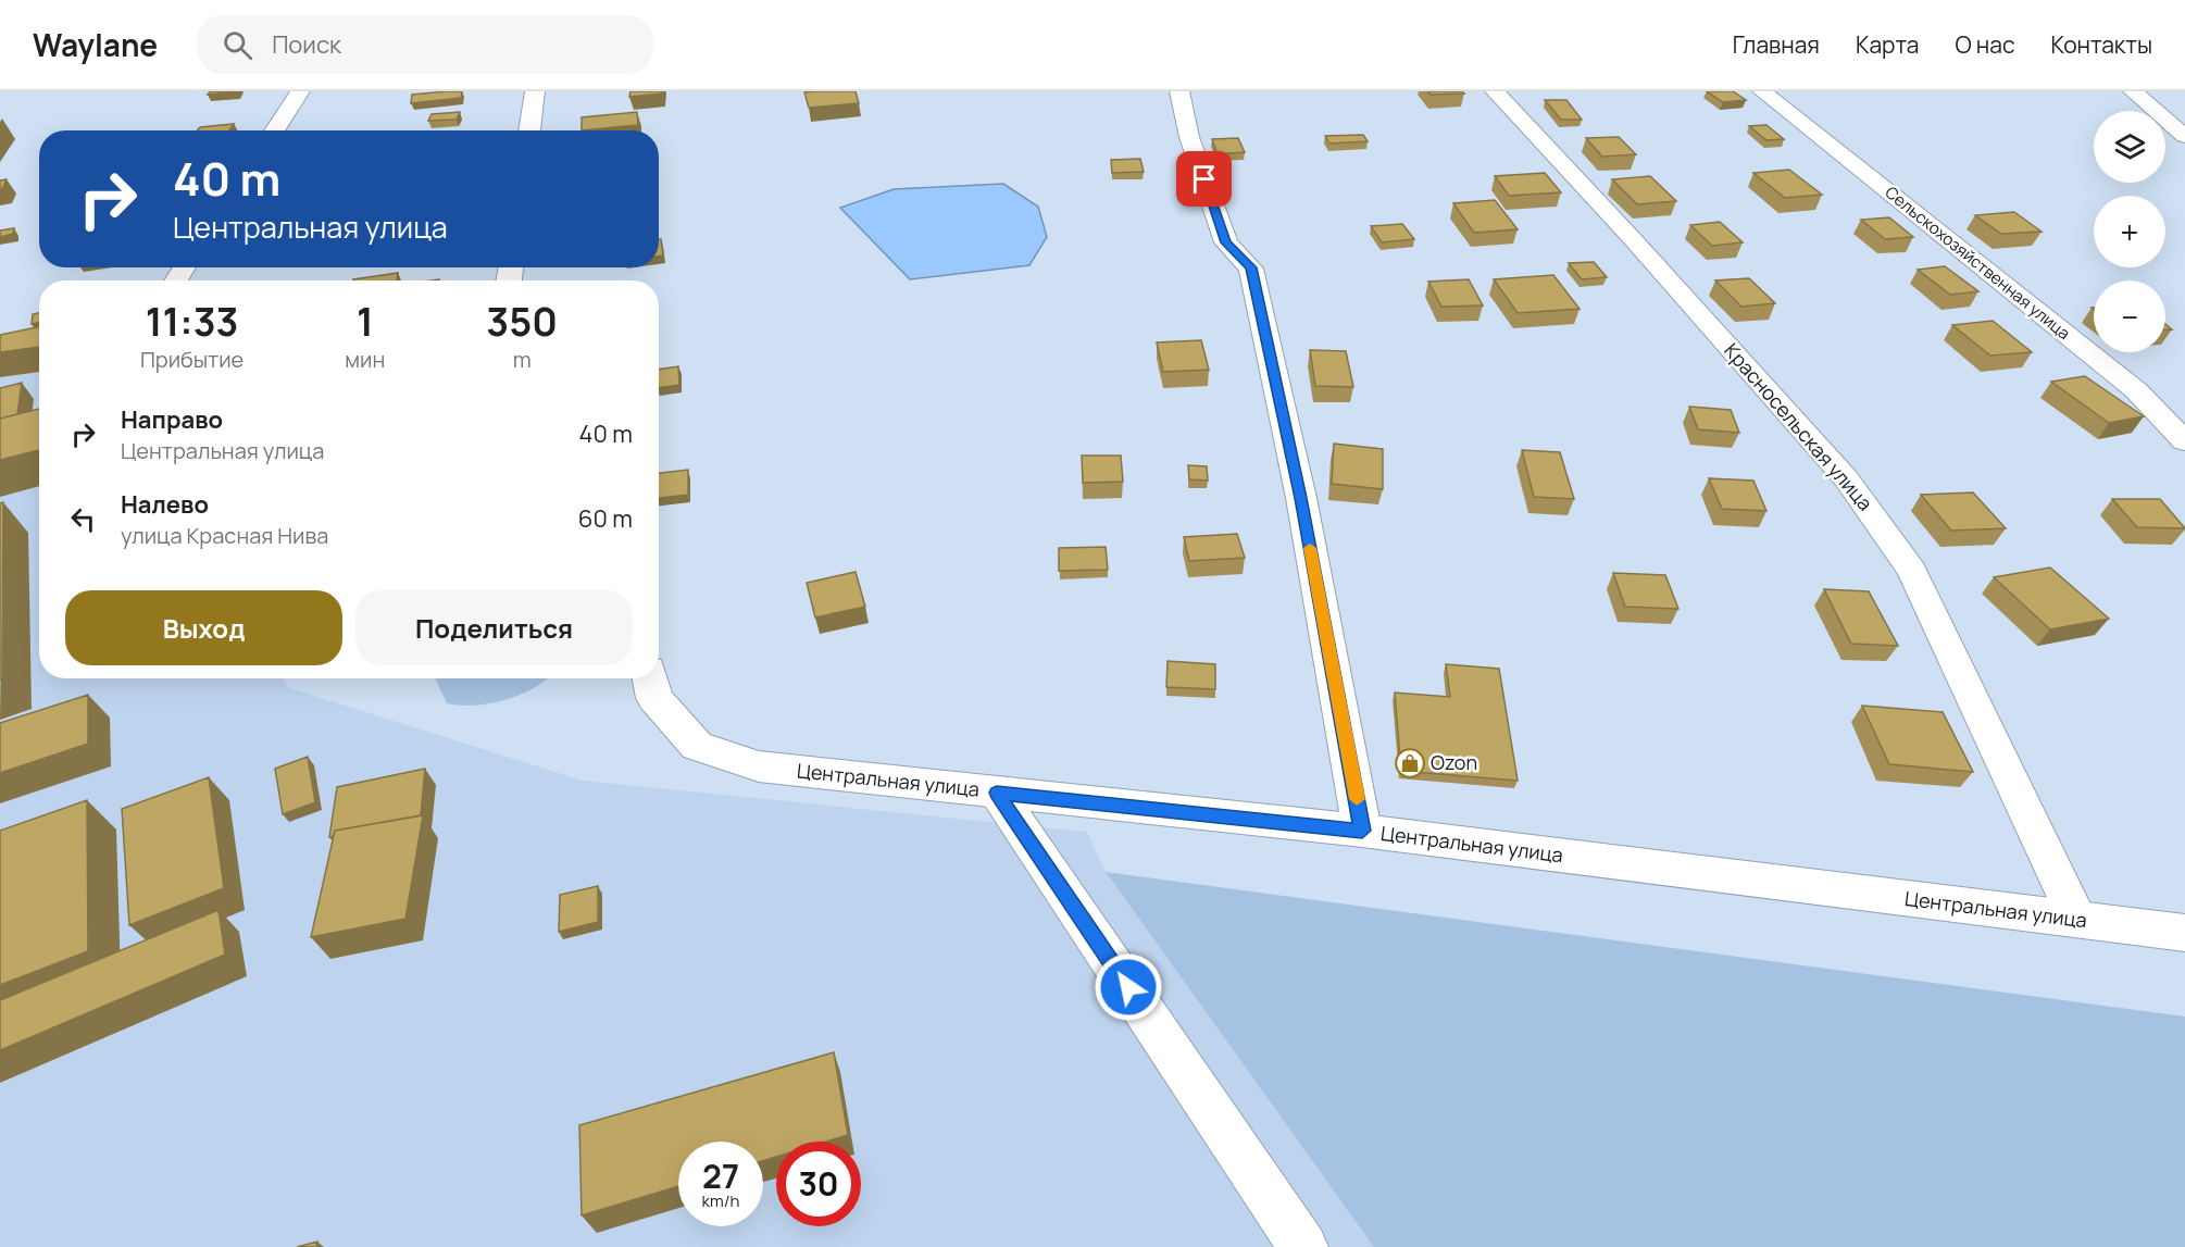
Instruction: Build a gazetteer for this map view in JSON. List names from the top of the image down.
{
  "streets": {
    "street": ["Сельскохозяйственная улица", "Красносельская улица", "Центральная улица"]
  },
  "crossings": [
    ["Красносельская улица", "Центральная улица"]
  ],
  "places": {
    "shop": ["Ozon"]
  },
  "page": {
    "header": "Waylane",
    "search": "Поиск",
    "nav": [
      "Главная",
      "Карта",
      "О нас",
      "Контакты"
    ],
    "map_buttons": ["+", "−"],
    "turn": ["40 m", "Центральная улица"],
    "eta": [
      "11:33",
      "Прибытие",
      "1",
      "мин",
      "350",
      "m"
    ],
    "list": [
      {
        "name": "Направо",
        "note": "Центральная улица",
        "value": "40 m"
      },
      {
        "name": "Налево",
        "note": "улица Красная Нива",
        "value": "60 m"
      }
    ],
    "buttons": ["Выход", "Поделиться"],
    "speed": "27 km/h",
    "limit": "30"
  }
}
